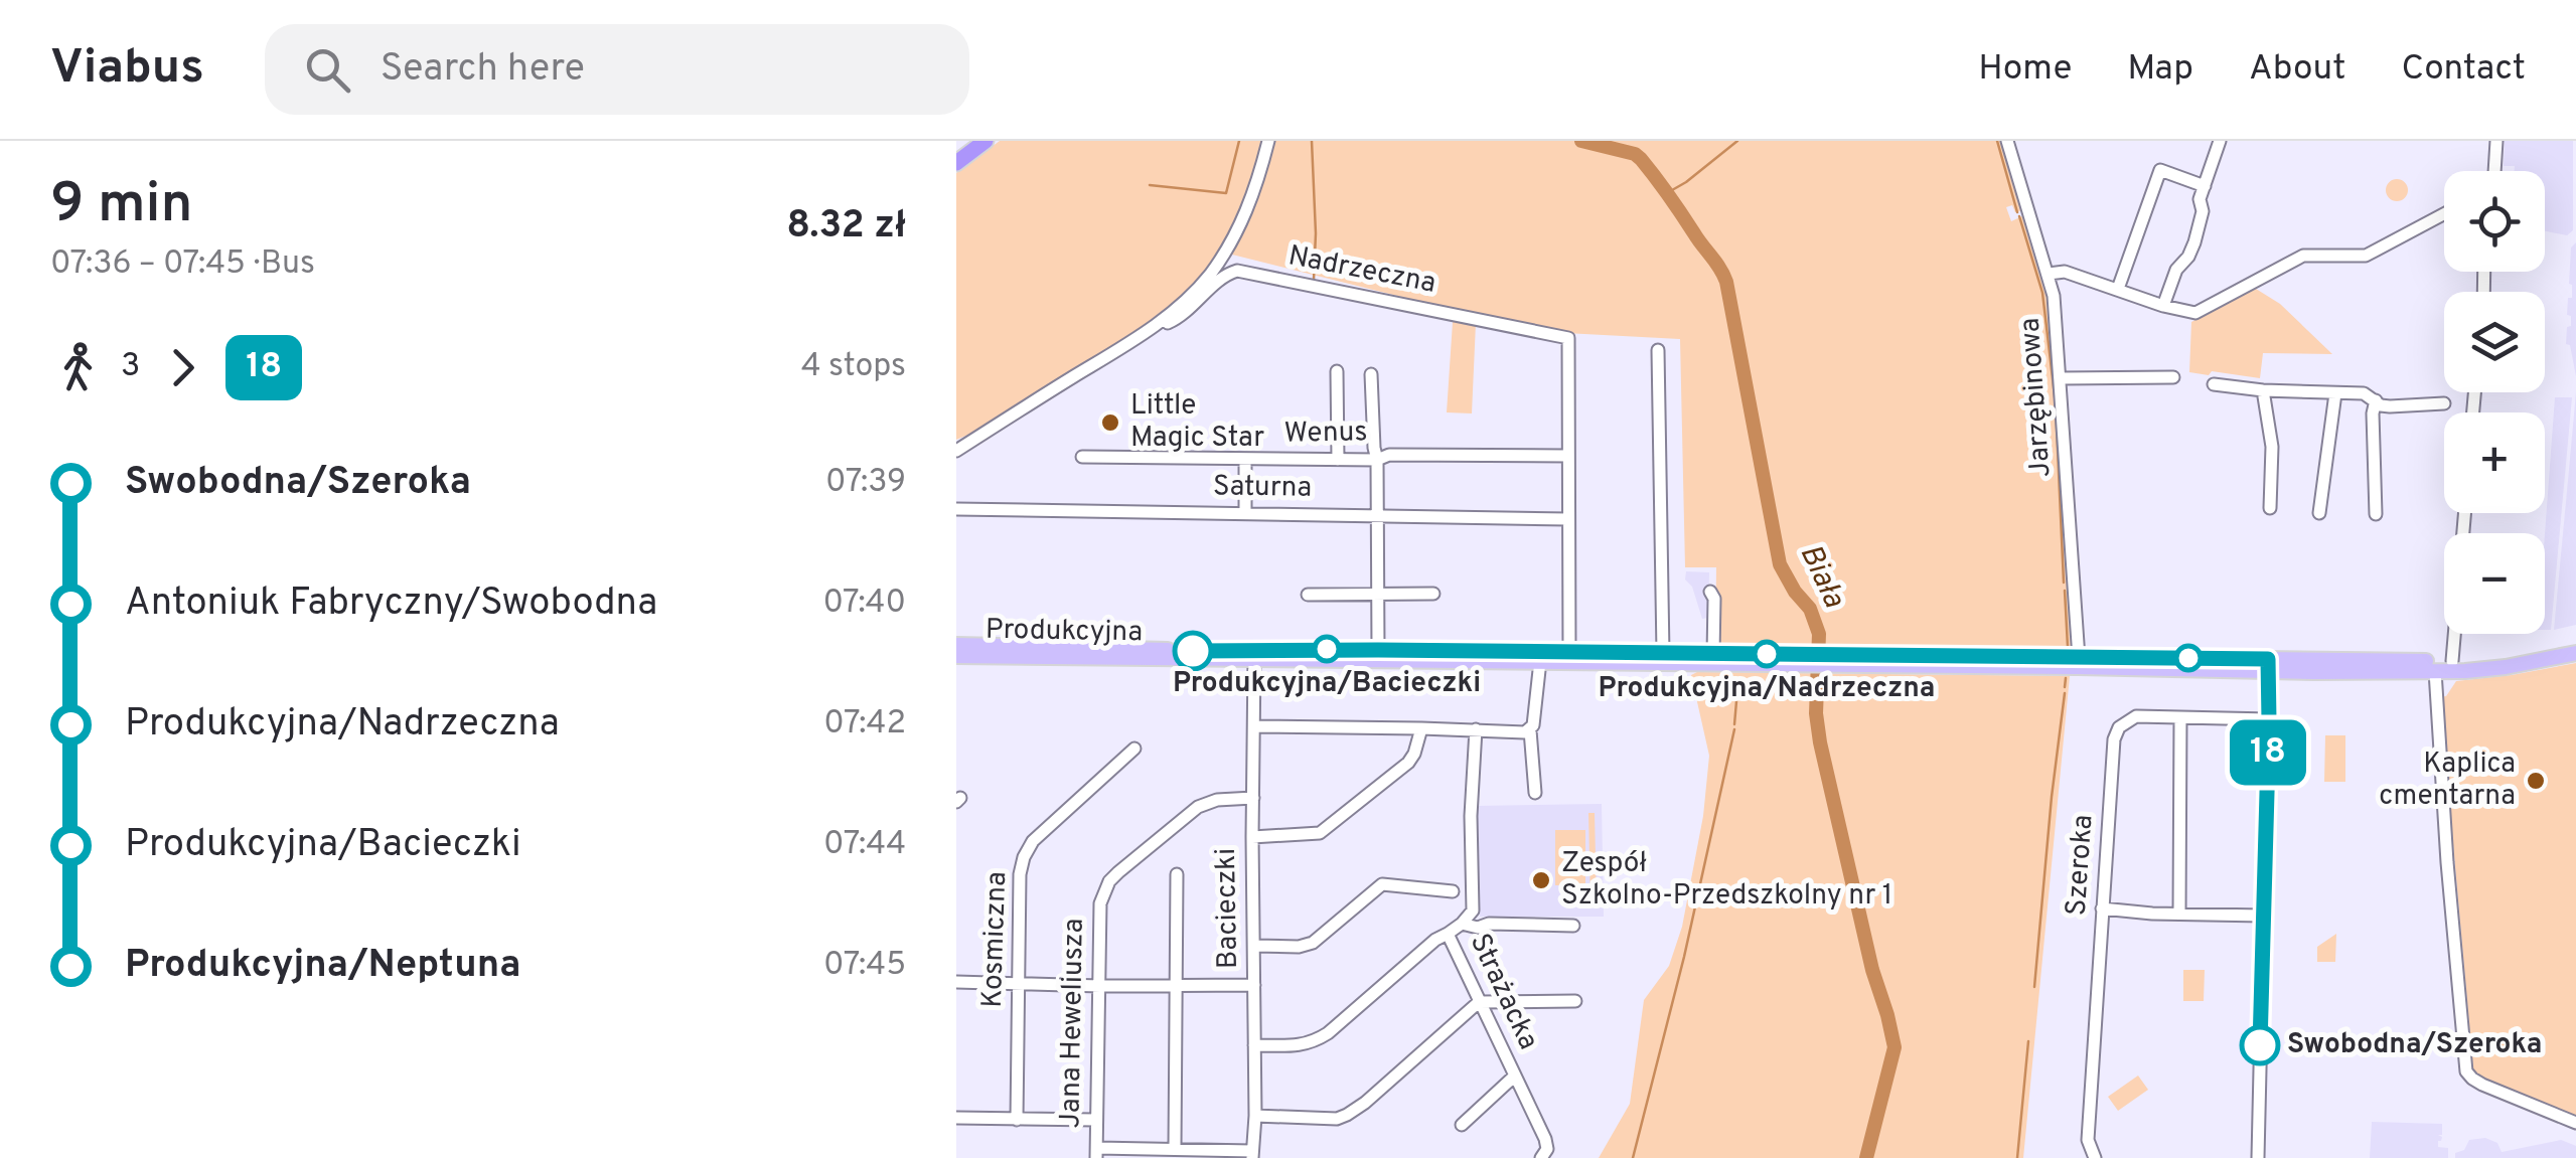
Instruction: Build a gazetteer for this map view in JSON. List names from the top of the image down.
{
  "streets": {
    "main road": ["Produkcyjna"],
    "street": [
      "Nadrzeczna",
      "Jarzębinowa",
      "Wenus",
      "Saturna",
      "Szeroka",
      "Bacieczki",
      "Kosmiczna",
      "Strażacka",
      "Jana Heweliusza"
    ]
  },
  "crossings": [
    ["Nadrzeczna", "Wenus"],
    ["Jarzębinowa", "Produkcyjna"],
    ["Produkcyjna", "Bacieczki"],
    ["Bacieczki", "Jana Heweliusza"]
  ],
  "water": ["Biała"],
  "places": [
    "Little Magic Star",
    "Produkcyjna/Bacieczki",
    "Produkcyjna/Nadrzeczna",
    "Kaplica cmentarna",
    "Zespół Szkolno-Przedszkolny nr 1",
    "Swobodna/Szeroka"
  ],
  "lines": ["bus line 18"],
  "page": {
    "header": "Viabus",
    "search": "Search here",
    "nav": [
      "Home",
      "Map",
      "About",
      "Contact"
    ],
    "heading": ["9 min", "07:36 – 07:45 · Bus", "8.32 zł"],
    "on_map": "18",
    "map_buttons": ["+", "−"],
    "legs": ["3", "18", "4 stops"],
    "list": [
      {
        "name": "Swobodna/Szeroka",
        "value": "07:39"
      },
      {
        "name": "Antoniuk Fabryczny/Swobodna",
        "value": "07:40"
      },
      {
        "name": "Produkcyjna/Nadrzeczna",
        "value": "07:42"
      },
      {
        "name": "Produkcyjna/Bacieczki",
        "value": "07:44"
      },
      {
        "name": "Produkcyjna/Neptuna",
        "value": "07:45"
      }
    ]
  }
}
